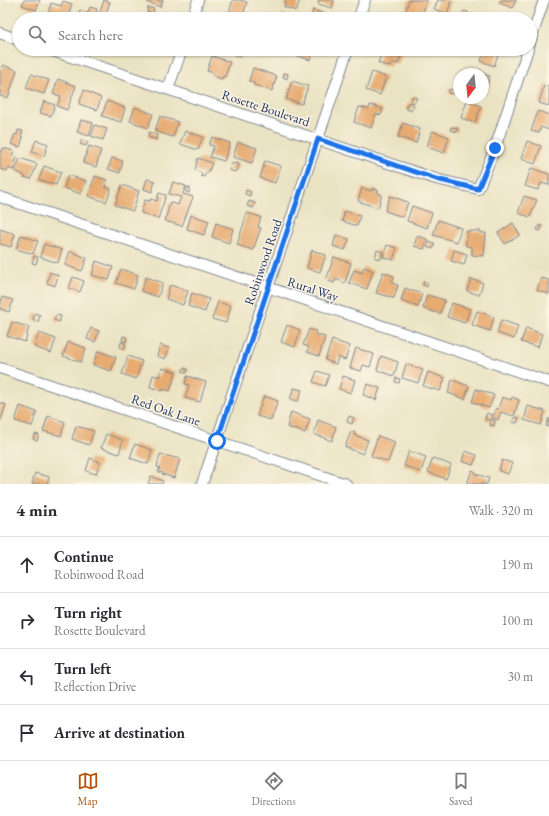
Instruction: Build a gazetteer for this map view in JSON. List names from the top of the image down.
{
  "streets": {
    "street": [
      "Rosette Boulevard",
      "Robinwood Road",
      "Rural Way",
      "Red Oak Lane"
    ]
  },
  "crossings": [
    ["Rosette Boulevard", "Robinwood Road"],
    ["Robinwood Road", "Rural Way"],
    ["Robinwood Road", "Red Oak Lane"]
  ],
  "north": "bottom",
  "page": {
    "search": "Search here",
    "heading": ["4 min", "Walk · 320 m"],
    "list": [
      ["Continue", "Robinwood Road", "190 m"],
      ["Turn right", "Rosette Boulevard", "100 m"],
      ["Turn left", "Reflection Drive", "30 m"],
      "Arrive at destination"
    ],
    "nav": ["Map", "Directions", "Saved"]
  }
}
